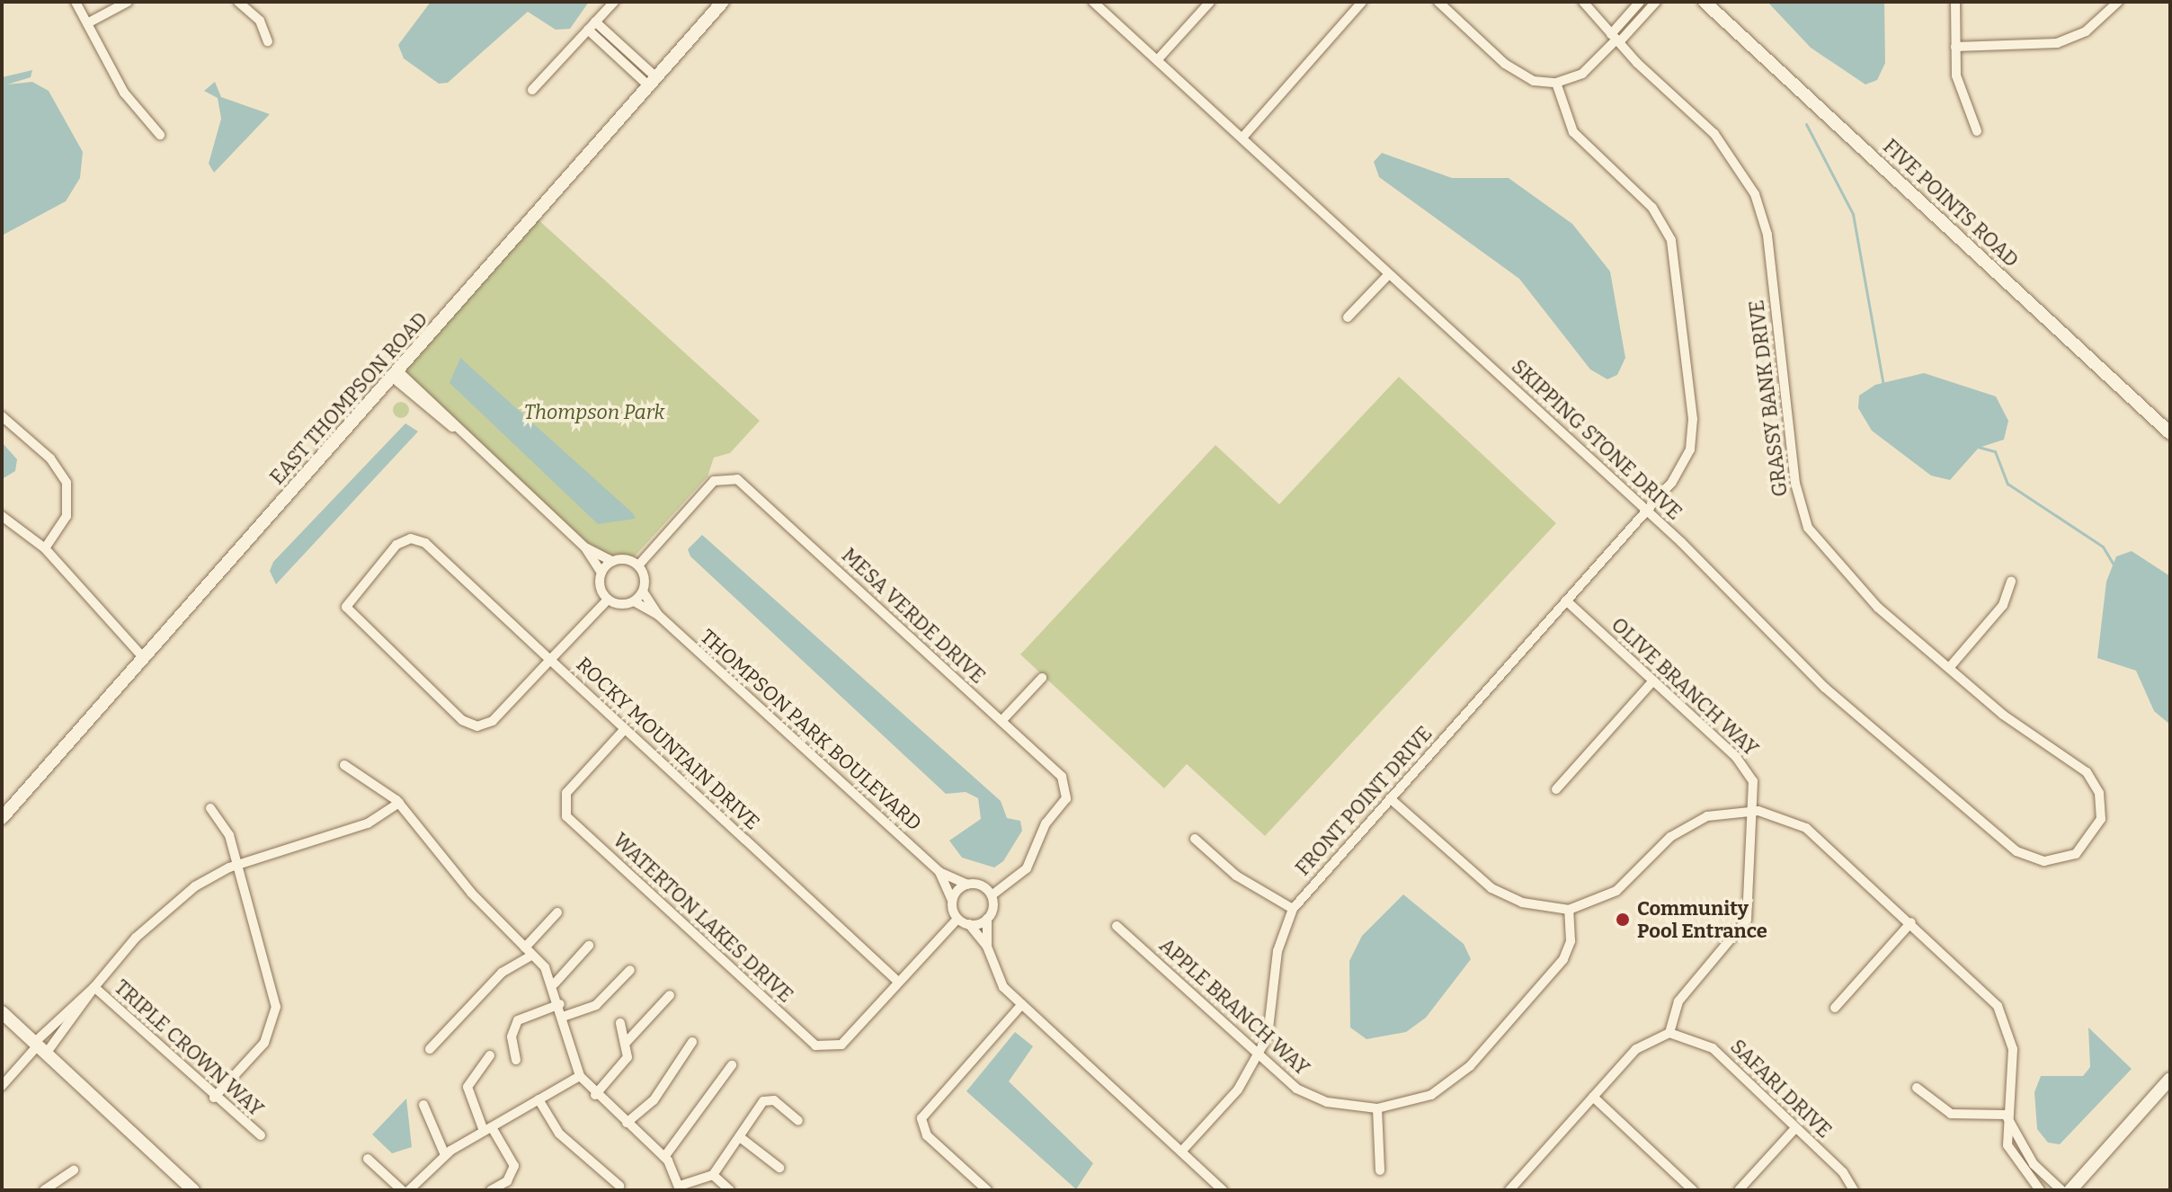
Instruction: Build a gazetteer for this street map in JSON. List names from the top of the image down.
{
  "streets": {
    "main road": ["FIVE POINTS ROAD", "EAST THOMPSON ROAD"],
    "street": [
      "GRASSY BANK DRIVE",
      "SKIPPING STONE DRIVE",
      "MESA VERDE DRIVE",
      "OLIVE BRANCH WAY",
      "THOMPSON PARK BOULEVARD",
      "ROCKY MOUNTAIN DRIVE",
      "FRONT POINT DRIVE",
      "WATERTON LAKES DRIVE",
      "APPLE BRANCH WAY",
      "TRIPLE CROWN WAY",
      "SAFARI DRIVE"
    ]
  },
  "crossings": [
    ["GRASSY BANK DRIVE", "SKIPPING STONE DRIVE"],
    ["SKIPPING STONE DRIVE", "FRONT POINT DRIVE"],
    ["MESA VERDE DRIVE", "THOMPSON PARK BOULEVARD"],
    ["OLIVE BRANCH WAY", "FRONT POINT DRIVE"],
    ["OLIVE BRANCH WAY", "SAFARI DRIVE"],
    ["ROCKY MOUNTAIN DRIVE", "WATERTON LAKES DRIVE"],
    ["FRONT POINT DRIVE", "APPLE BRANCH WAY"]
  ],
  "parks": ["Thompson Park"],
  "places": ["Community Pool Entrance"]
}
